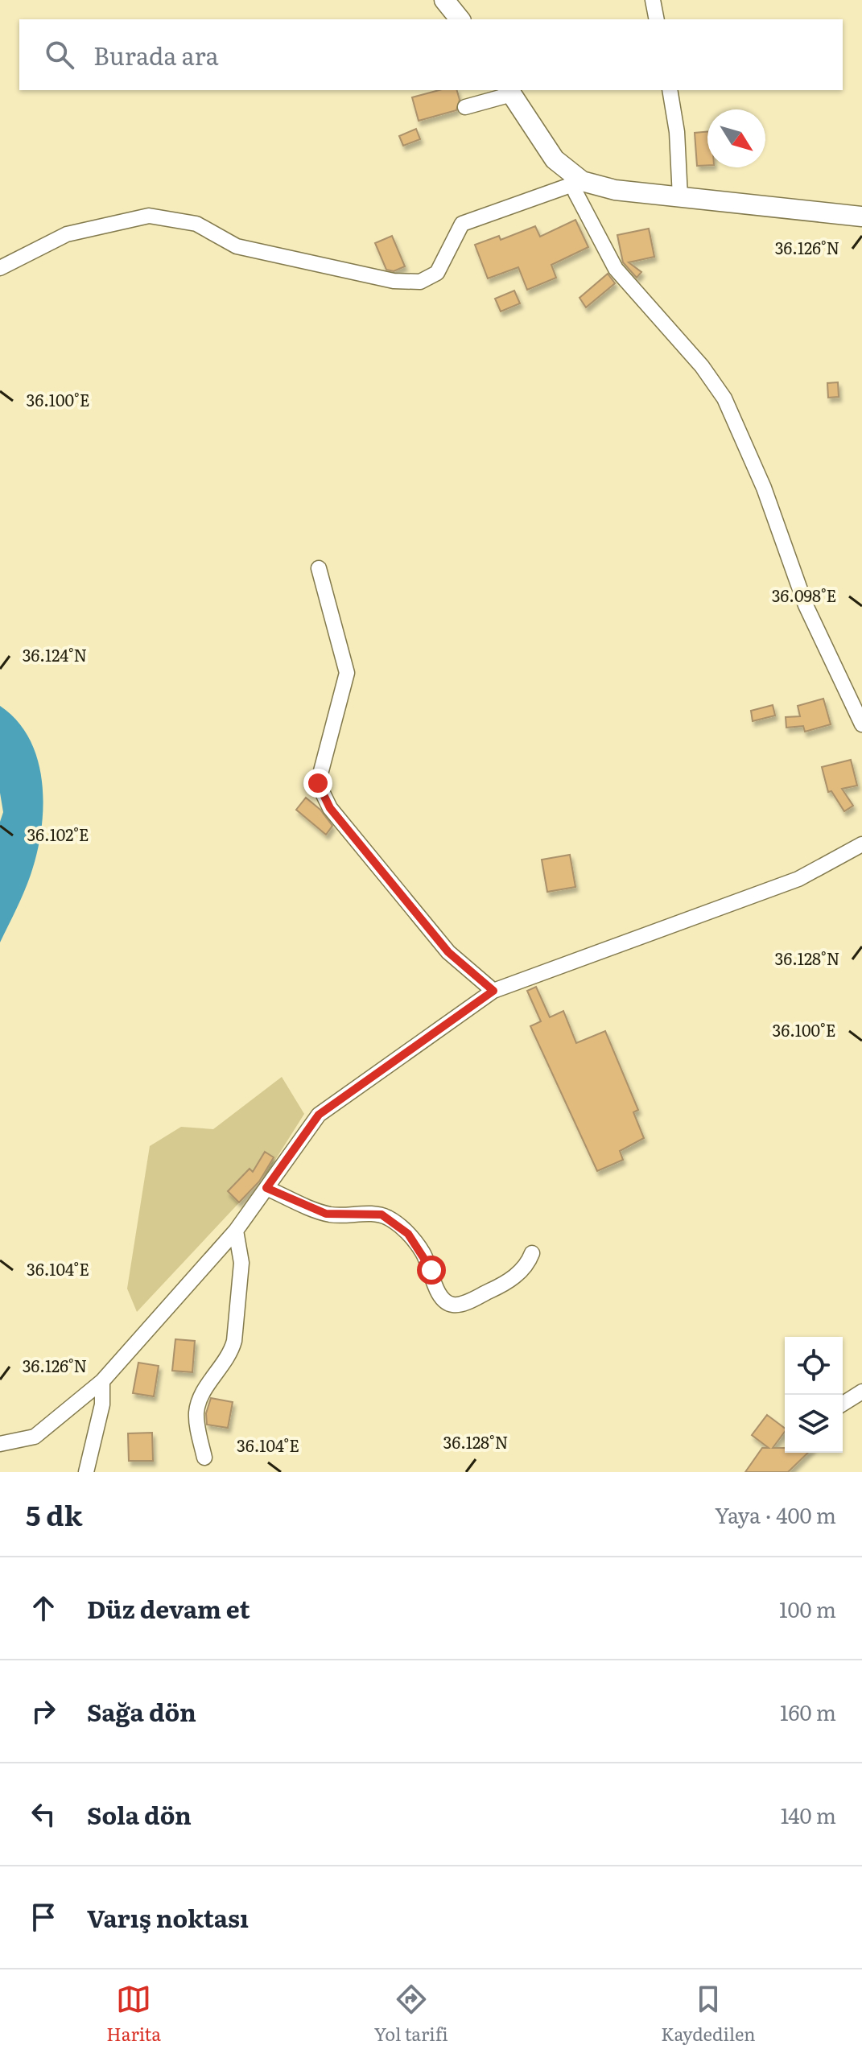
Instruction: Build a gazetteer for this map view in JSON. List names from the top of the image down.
{
  "north": "bottom right",
  "page": {
    "search": "Burada ara",
    "heading": ["5 dk", "Yaya · 400 m"],
    "list": [
      ["Düz devam et", "100 m"],
      ["Sağa dön", "160 m"],
      ["Sola dön", "140 m"],
      "Varış noktası"
    ],
    "nav": ["Harita", "Yol tarifi", "Kaydedilen"]
  },
  "coordinates": [
    "36.126°N",
    "36.100°E",
    "36.098°E",
    "36.124°N",
    "36.102°E",
    "36.128°N",
    "36.104°E"
  ]
}
